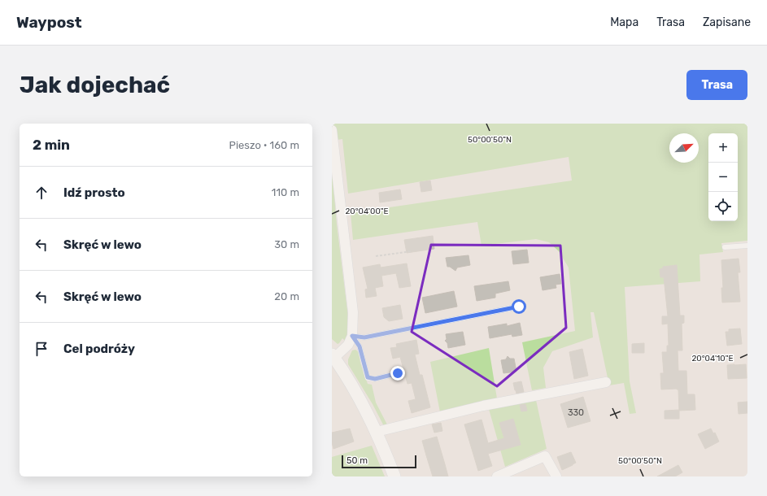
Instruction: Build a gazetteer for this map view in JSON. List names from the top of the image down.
{
  "house_numbers": ["330"],
  "scale_bar": "50 m",
  "north": "top right",
  "page": {
    "header": "Waypost",
    "nav": ["Mapa", "Trasa", "Zapisane"],
    "buttons": "Trasa",
    "title": "Jak dojechać",
    "heading": ["2 min", "Pieszo · 160 m"],
    "map_buttons": ["+", "−"],
    "list": [
      ["Idź prosto", "110 m"],
      ["Skręć w lewo", "30 m"],
      ["Skręć w lewo", "20 m"],
      "Cel podróży"
    ],
    "scale": "50 m"
  },
  "coordinates": ["50°00'50\"N", "20°04'00\"E", "20°04'10\"E"]
}
